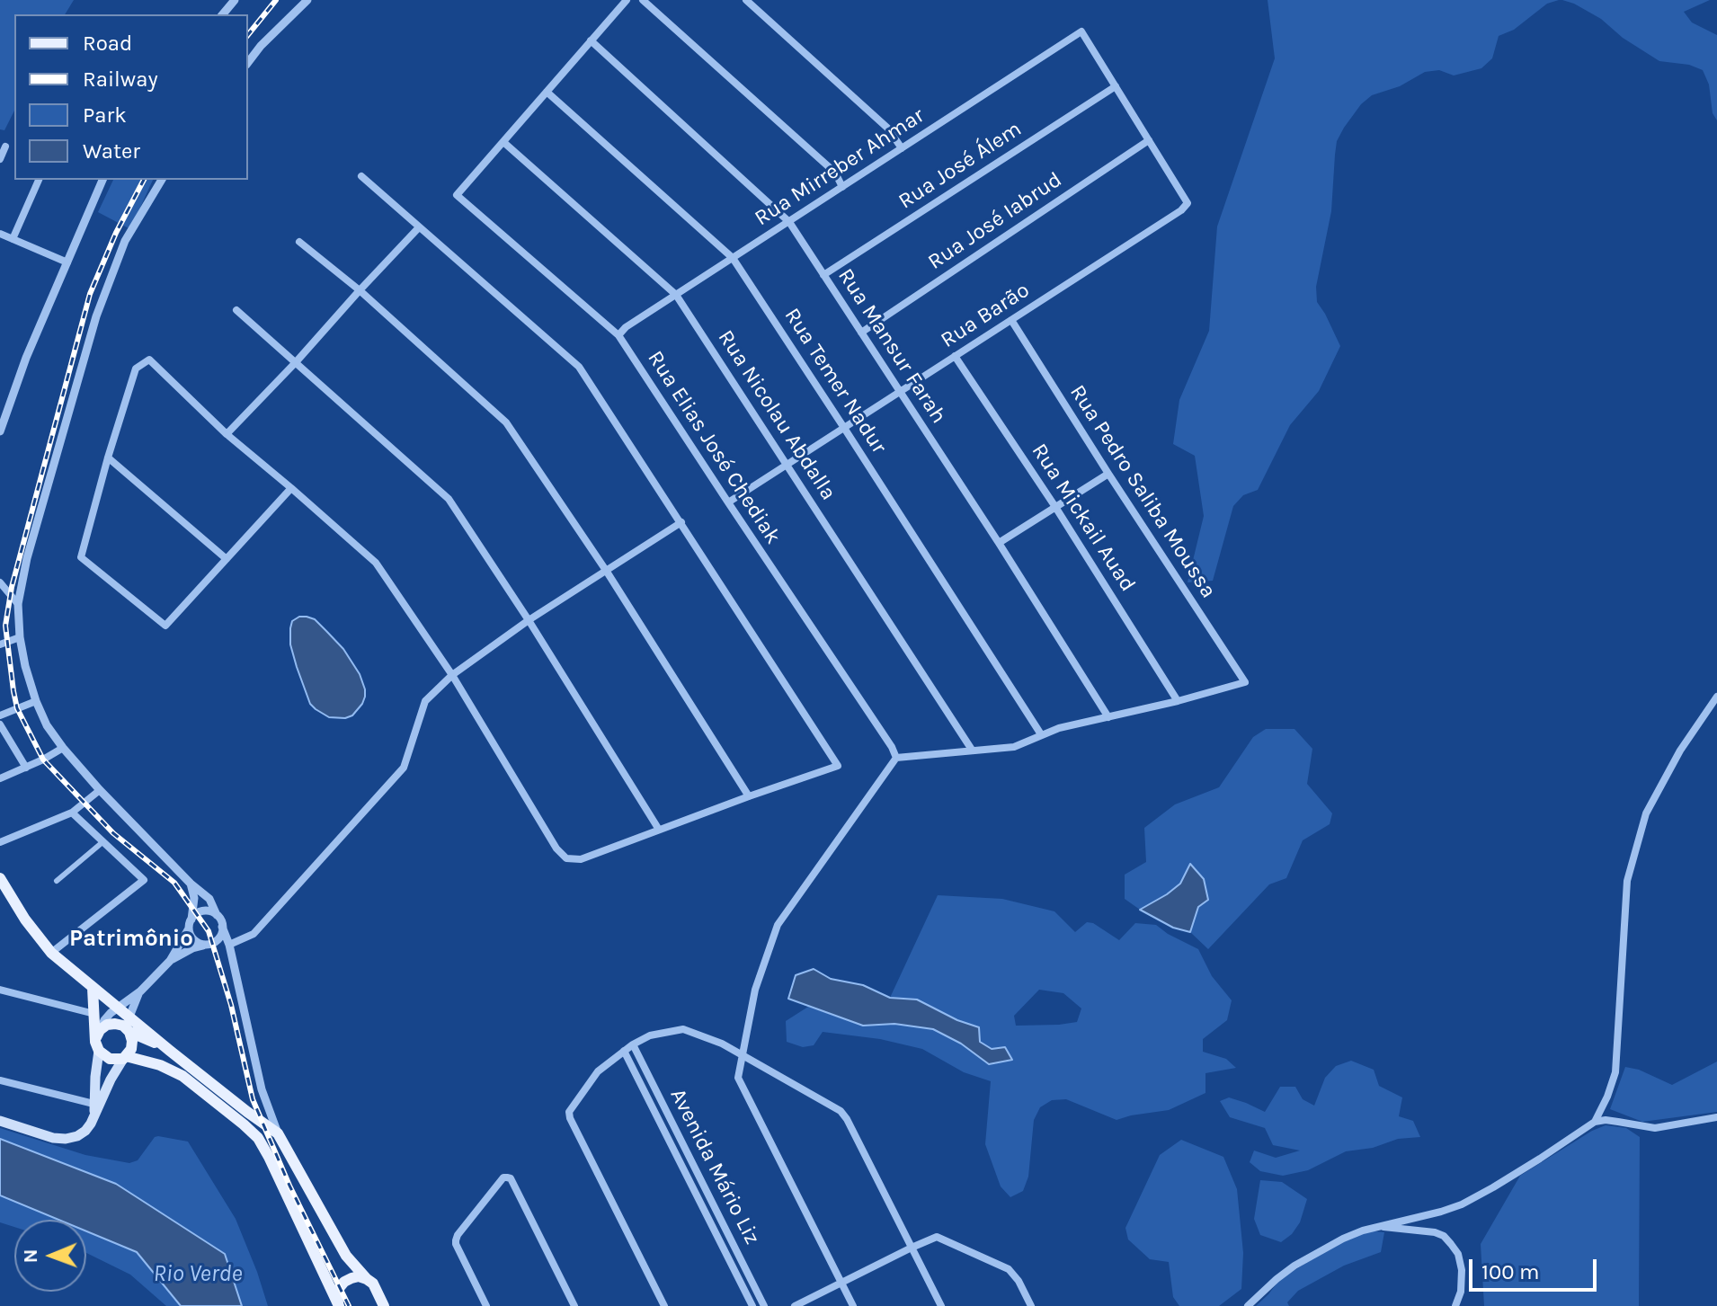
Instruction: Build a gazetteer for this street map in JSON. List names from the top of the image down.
{
  "streets": {
    "street": [
      "Rua José Álem",
      "Rua Mirreber Ahmar",
      "Rua José Iabrud",
      "Rua Barão",
      "Rua Mansur Farah",
      "Rua Temer Nadur",
      "Rua Nicolau Abdalla",
      "Rua Elias José Chediak",
      "Rua Pedro Saliba Moussa",
      "Rua Mickail Auad",
      "Avenida Mário Liz"
    ]
  },
  "crossings": [
    ["Rua José Álem", "Rua Mirreber Ahmar"],
    ["Rua José Álem", "Rua Mansur Farah"],
    ["Rua Mirreber Ahmar", "Rua Mansur Farah"],
    ["Rua Mirreber Ahmar", "Rua Temer Nadur"],
    ["Rua Mirreber Ahmar", "Rua Nicolau Abdalla"],
    ["Rua Mirreber Ahmar", "Rua Elias José Chediak"],
    ["Rua José Iabrud", "Rua Barão"],
    ["Rua José Iabrud", "Rua Mansur Farah"],
    ["Rua Barão", "Rua Mansur Farah"],
    ["Rua Barão", "Rua Temer Nadur"],
    ["Rua Barão", "Rua Nicolau Abdalla"],
    ["Rua Barão", "Rua Elias José Chediak"],
    ["Rua Barão", "Rua Pedro Saliba Moussa"],
    ["Rua Barão", "Rua Mickail Auad"],
    ["Rua Nicolau Abdalla", "Rua Elias José Chediak"],
    ["Rua Pedro Saliba Moussa", "Rua Mickail Auad"]
  ],
  "districts": ["Patrimônio"],
  "water": ["Rio Verde"],
  "legend": [
    "Road",
    "Railway",
    "Park",
    "Water"
  ],
  "scale_bar": "100 m",
  "north": "left"
}
